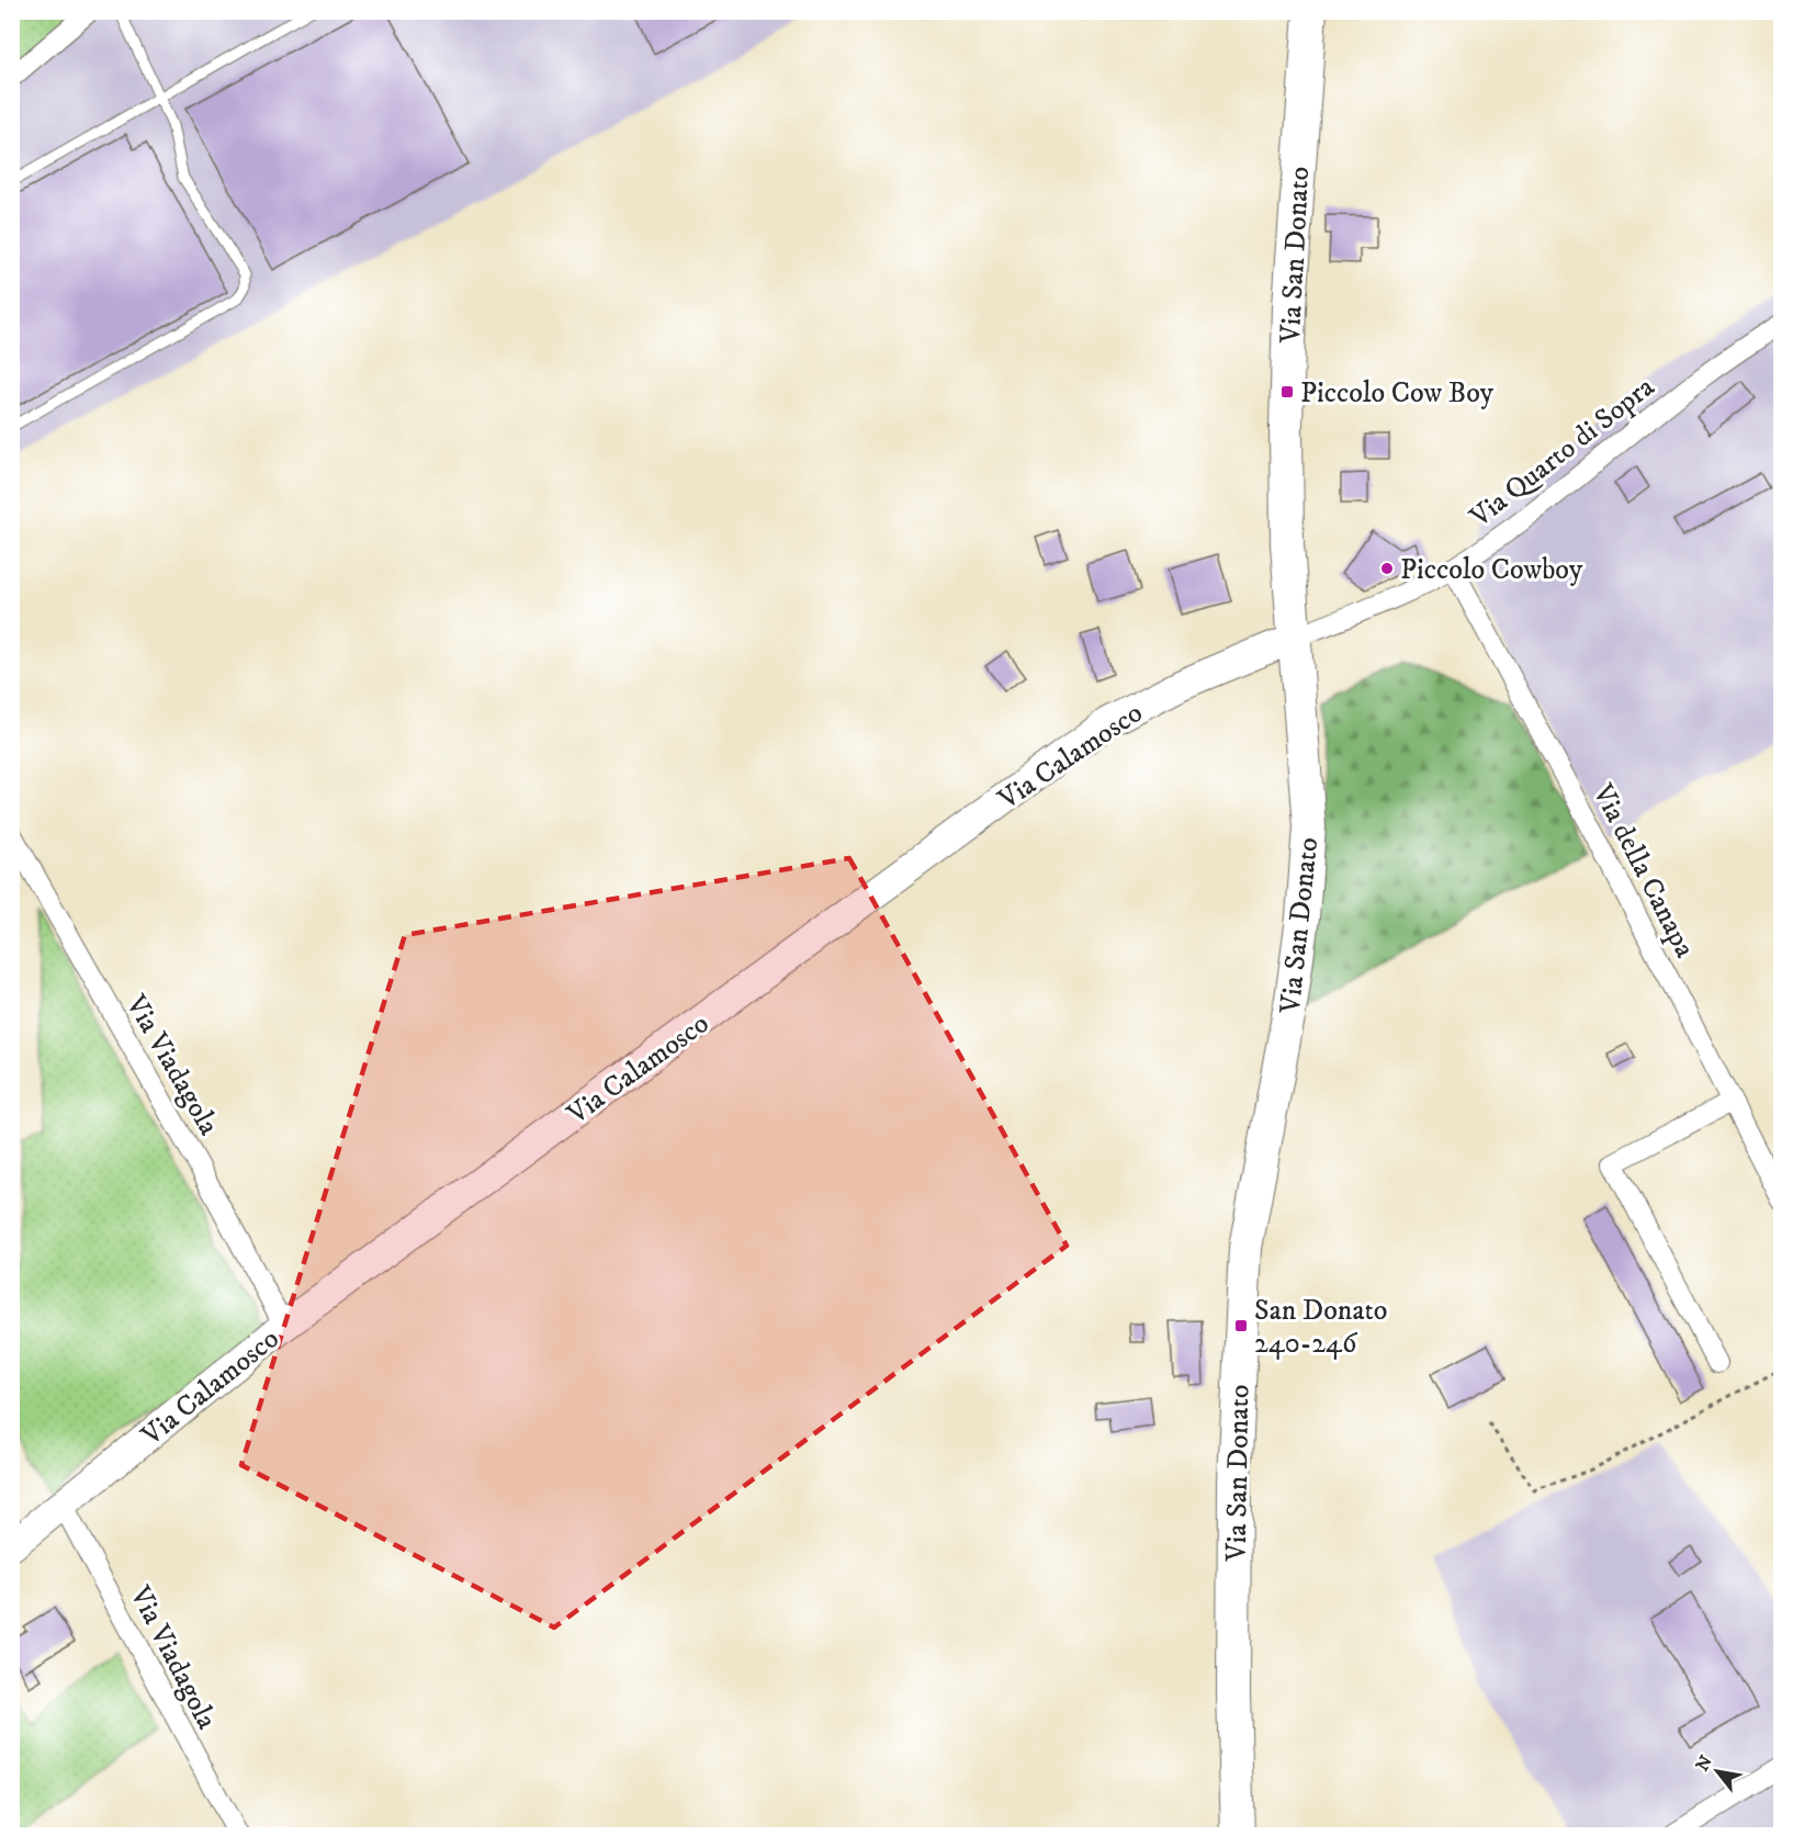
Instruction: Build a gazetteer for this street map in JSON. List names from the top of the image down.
{
  "streets": {
    "main road": ["Via San Donato"],
    "street": [
      "Via Quarto di Sopra",
      "Via Calamosco",
      "Via della Canapa",
      "Via Viadagola"
    ]
  },
  "crossings": [
    ["Via San Donato", "Via Quarto di Sopra"],
    ["Via San Donato", "Via Calamosco"],
    ["Via Quarto di Sopra", "Via Calamosco"],
    ["Via Quarto di Sopra", "Via della Canapa"],
    ["Via Calamosco", "Via Viadagola"]
  ],
  "places": {
    "transit": ["Piccolo Cow Boy", "San Donato 240-246"],
    "other": ["Piccolo Cowboy"]
  },
  "north": "top left"
}
